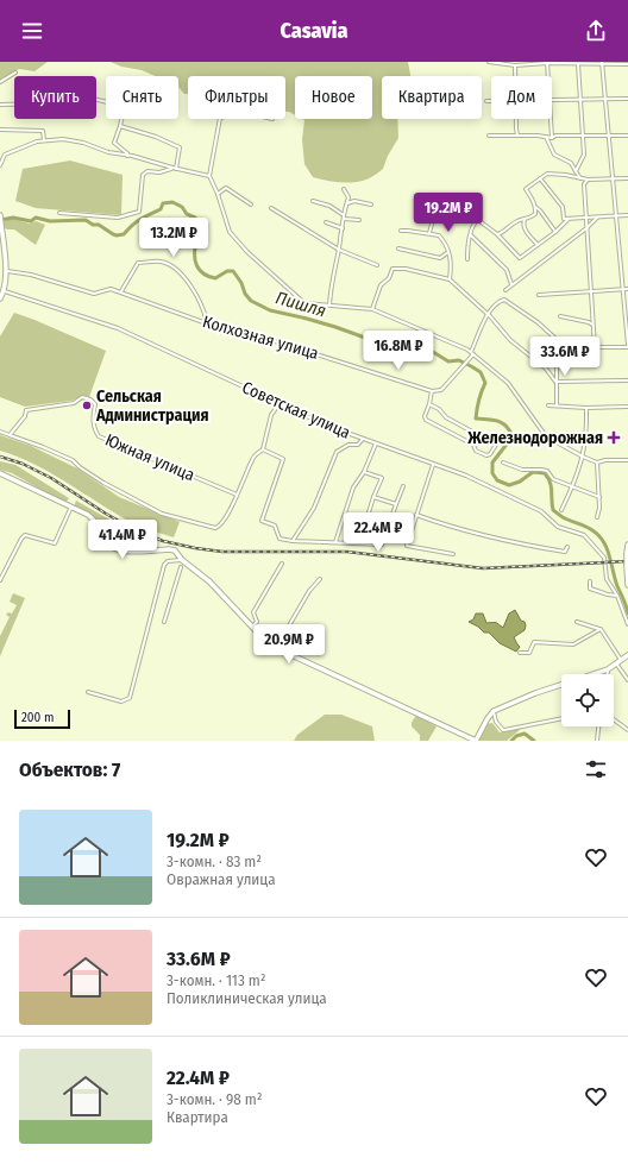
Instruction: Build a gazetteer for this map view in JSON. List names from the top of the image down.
{
  "streets": {
    "street": ["Колхозная улица", "Советская улица", "Южная улица"]
  },
  "water": ["Пишля"],
  "places": {
    "other": ["Сельская Администрация"],
    "health": ["Железнодорожная"]
  },
  "scale_bar": "200 m",
  "page": {
    "header": "Casavia",
    "chip": [
      "Купить",
      "Снять",
      "Фильтры",
      "Новое",
      "Квартира",
      "Дом"
    ],
    "price": [
      "19.2M ₽",
      "13.2M ₽",
      "16.8M ₽",
      "33.6M ₽",
      "22.4M ₽",
      "41.4M ₽",
      "20.9M ₽"
    ],
    "scale": "200 m",
    "heading": "Объектов: 7",
    "list": [
      {
        "name": "19.2M ₽",
        "note": "3-комн. · 83 m² · Овражная улица"
      },
      {
        "name": "33.6M ₽",
        "note": "3-комн. · 113 m² · Поликлиническая улица"
      },
      {
        "name": "22.4M ₽",
        "note": "3-комн. · 98 m² · Квартира"
      }
    ]
  }
}
